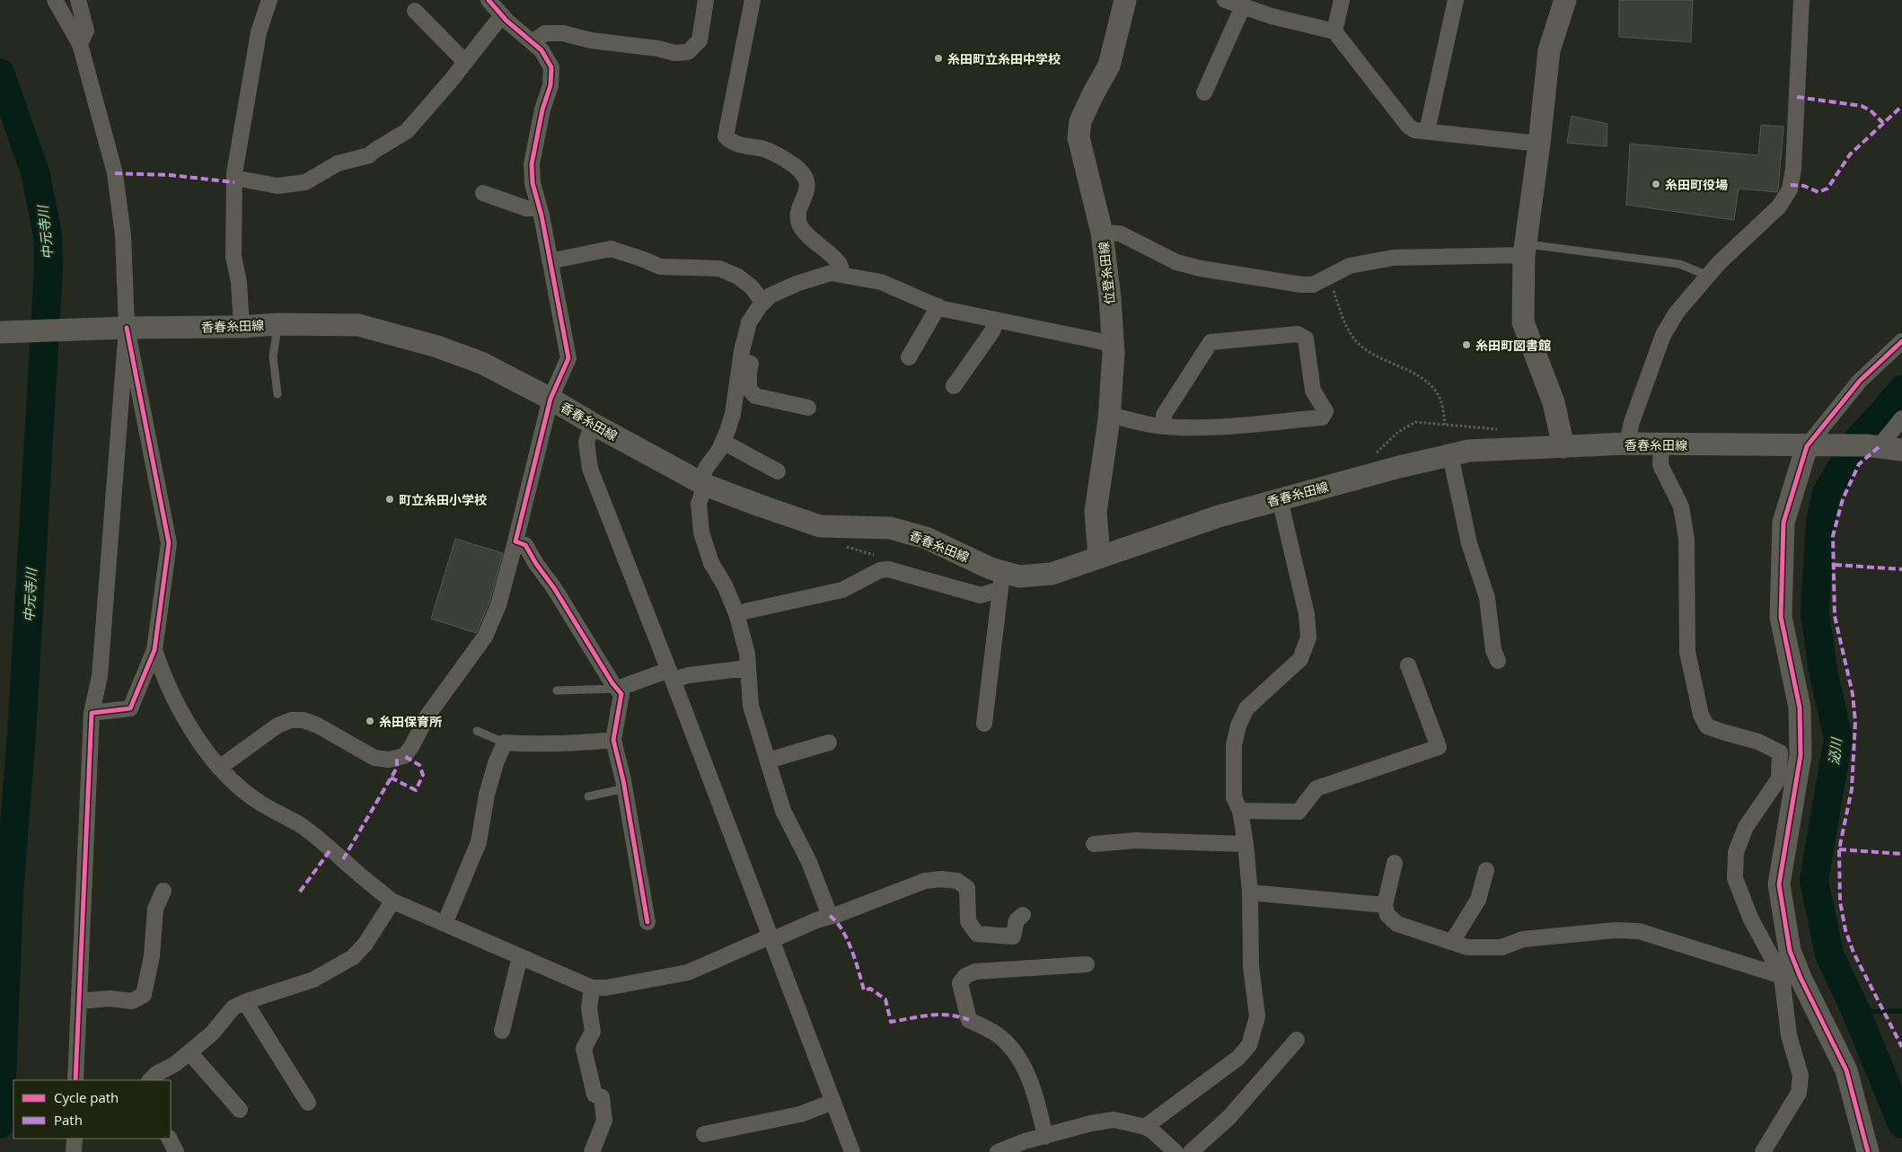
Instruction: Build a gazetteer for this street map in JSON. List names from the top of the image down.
{
  "streets": {
    "main road": ["位登糸田線", "香春糸田線"]
  },
  "crossings": [
    ["位登糸田線", "香春糸田線"]
  ],
  "water": ["中元寺川", "泌川"],
  "places": [
    "糸田町立糸田中学校",
    "糸田町役場",
    "糸田町図書館",
    "町立糸田小学校",
    "糸田保育所"
  ],
  "legend": ["Cycle path", "Path"]
}
